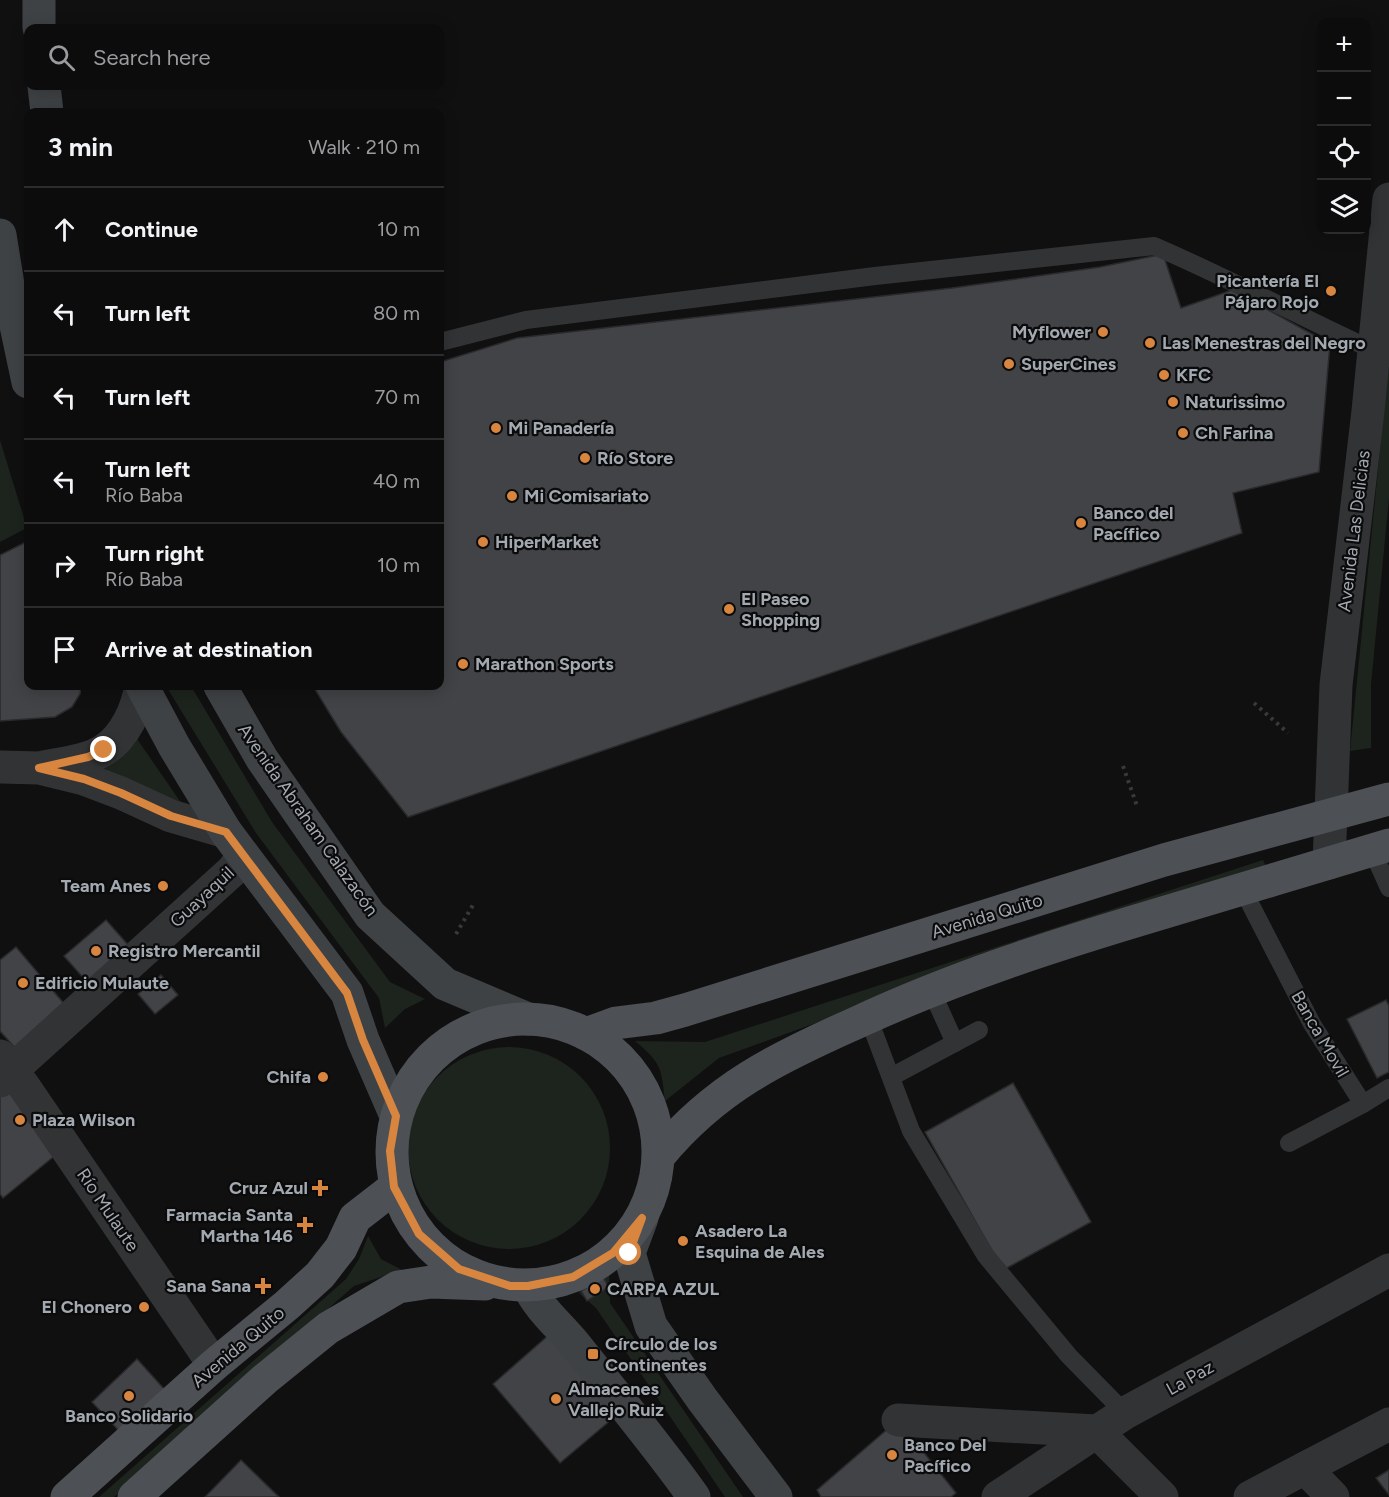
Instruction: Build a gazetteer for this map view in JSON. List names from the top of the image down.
{
  "streets": {
    "main road": ["Avenida Abraham Calazacón", "Avenida Quito"],
    "street": [
      "Avenida Las Delicias",
      "Guayaquil",
      "Río Mulaute",
      "La Paz"
    ],
    "lane": ["Banca Movil"]
  },
  "crossings": [
    ["Avenida Las Delicias", "Avenida Quito"],
    ["Guayaquil", "Río Mulaute"],
    ["Avenida Quito", "Río Mulaute"]
  ],
  "places": {
    "other": [
      "Picantería El Pájaro Rojo",
      "Myflower",
      "Las Menestras del Negro",
      "SuperCines",
      "KFC",
      "Naturissimo",
      "Mi Panadería",
      "Ch Farina",
      "Río Store",
      "Mi Comisariato",
      "Banco del Pacífico",
      "HiperMarket",
      "El Paseo Shopping",
      "Marathon Sports",
      "Team Anes",
      "Registro Mercantil",
      "Edificio Mulaute",
      "Chifa",
      "Plaza Wilson",
      "Asadero La Esquina de Ales",
      "CARPA AZUL",
      "El Chonero",
      "Banco Solidario",
      "Almacenes Vallejo Ruiz",
      "Banco Del Pacífico"
    ],
    "health": ["Cruz Azul", "Farmacia Santa Martha 146", "Sana Sana"],
    "transit": ["Círculo de los Continentes"]
  },
  "page": {
    "map_buttons": ["+", "−"],
    "search": "Search here",
    "heading": ["3 min", "Walk · 210 m"],
    "list": [
      ["Continue", "10 m"],
      ["Turn left", "80 m"],
      ["Turn left", "70 m"],
      ["Turn left", "Río Baba", "40 m"],
      ["Turn right", "Río Baba", "10 m"],
      "Arrive at destination"
    ]
  }
}
